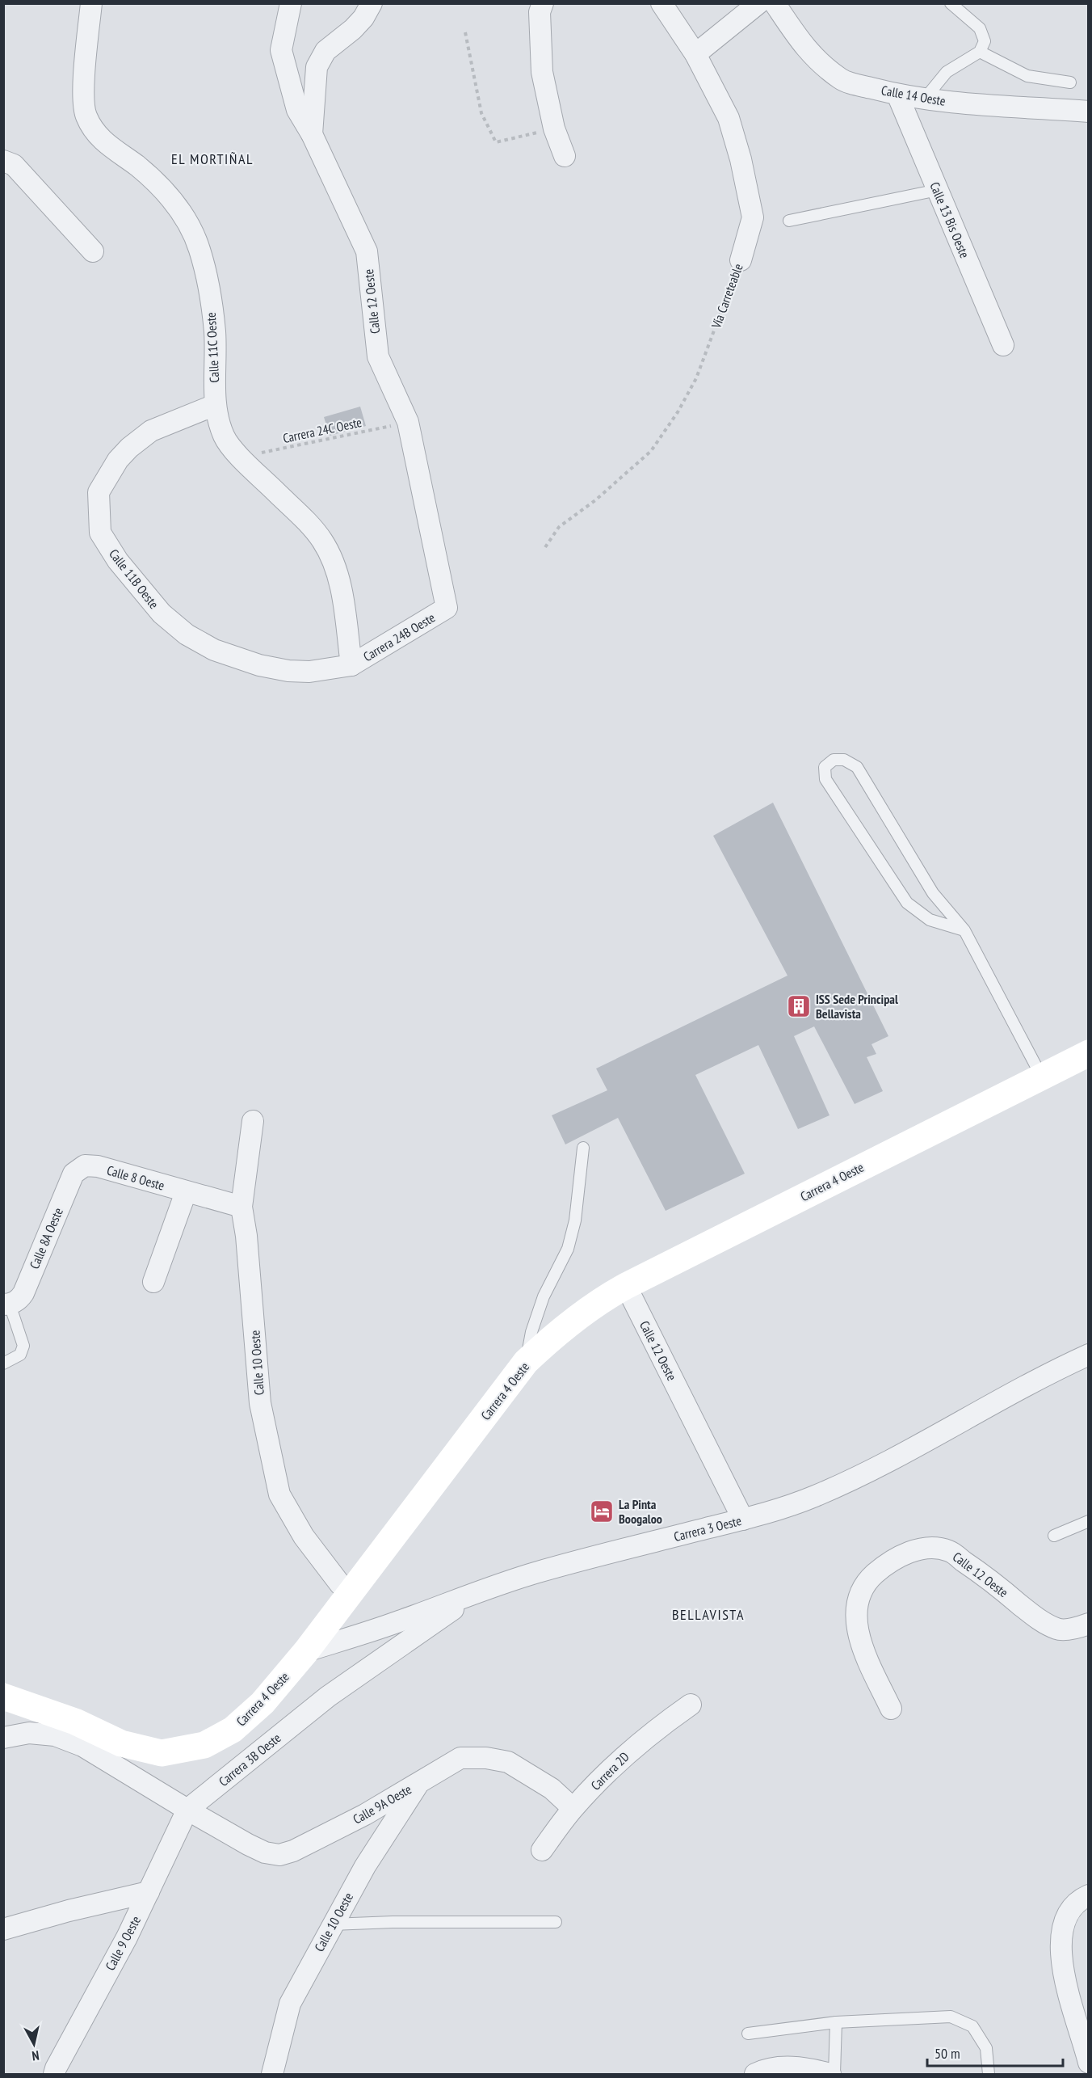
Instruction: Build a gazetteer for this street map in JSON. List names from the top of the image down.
{
  "streets": {
    "street": [
      "Calle 14 Oeste",
      "Calle 13 Bis Oeste",
      "Vía Carreteable",
      "Calle 12 Oeste",
      "Calle 11C Oeste",
      "Calle 11B Oeste",
      "Carrera 24B Oeste",
      "Calle 8 Oeste",
      "Carrera 4 Oeste",
      "Calle 8A Oeste",
      "Calle 10 Oeste",
      "Carrera 3 Oeste",
      "Carrera 3B Oeste",
      "Carrera 2D",
      "Calle 9A Oeste",
      "Calle 9 Oeste"
    ],
    "path": ["Carrera 24C Oeste"]
  },
  "crossings": [
    ["Calle 14 Oeste", "Calle 13 Bis Oeste"],
    ["Calle 12 Oeste", "Carrera 24C Oeste"],
    ["Calle 12 Oeste", "Carrera 24B Oeste"],
    ["Calle 12 Oeste", "Carrera 4 Oeste"],
    ["Calle 12 Oeste", "Carrera 3 Oeste"],
    ["Calle 11C Oeste", "Carrera 24C Oeste"],
    ["Calle 11C Oeste", "Calle 11B Oeste"],
    ["Calle 11C Oeste", "Carrera 24B Oeste"],
    ["Calle 11B Oeste", "Carrera 24B Oeste"],
    ["Calle 8 Oeste", "Calle 8A Oeste"],
    ["Calle 8 Oeste", "Calle 10 Oeste"],
    ["Carrera 4 Oeste", "Carrera 3 Oeste"],
    ["Calle 10 Oeste", "Calle 9A Oeste"],
    ["Carrera 3 Oeste", "Carrera 3B Oeste"],
    ["Carrera 3B Oeste", "Calle 9A Oeste"],
    ["Carrera 3B Oeste", "Calle 9 Oeste"],
    ["Carrera 2D", "Calle 9A Oeste"],
    ["Calle 9A Oeste", "Calle 9 Oeste"]
  ],
  "districts": ["EL MORTIÑAL", "BELLAVISTA"],
  "places": {
    "building": ["ISS Sede Principal Bellavista"],
    "hotel": ["La Pinta Boogaloo"]
  },
  "scale_bar": "50 m",
  "north": "bottom"
}
